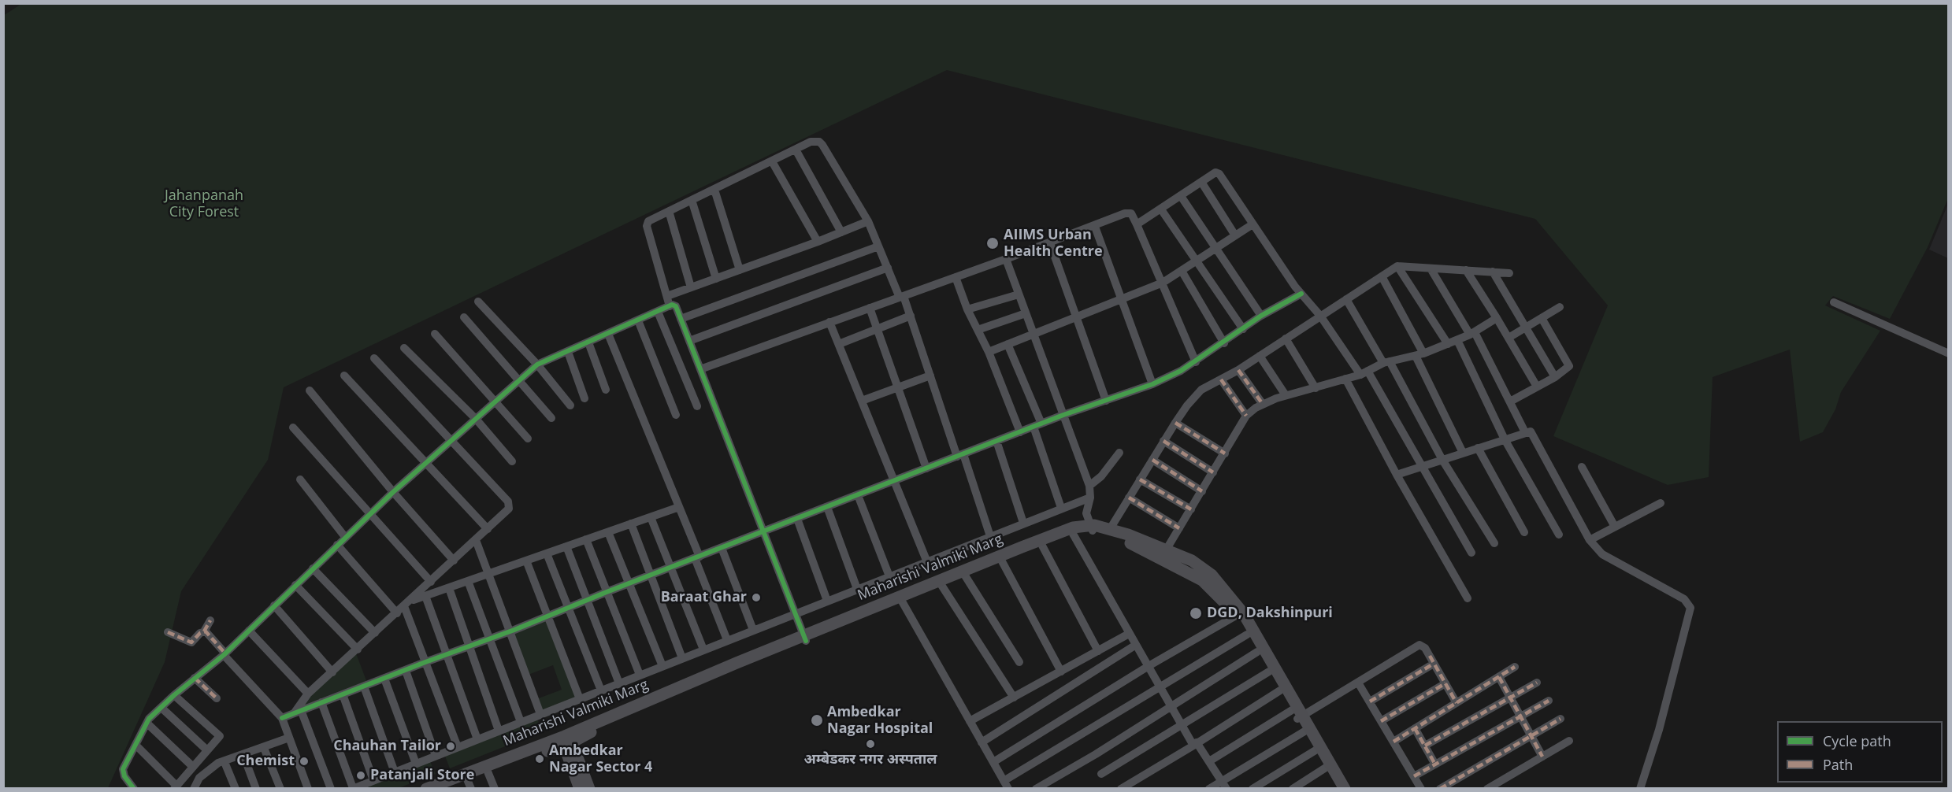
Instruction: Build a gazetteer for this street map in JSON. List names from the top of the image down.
{
  "streets": {
    "street": ["Maharishi Valmiki Marg"]
  },
  "parks": ["Jahanpanah City Forest"],
  "places": [
    "AIIMS Urban Health Centre",
    "Baraat Ghar",
    "DGD, Dakshinpuri",
    "Ambedkar Nagar Hospital",
    "अम्बेडकर नगर अस्पताल",
    "Chauhan Tailor",
    "Ambedkar Nagar Sector 4",
    "Chemist",
    "Patanjali Store"
  ],
  "legend": ["Cycle path", "Path"]
}
